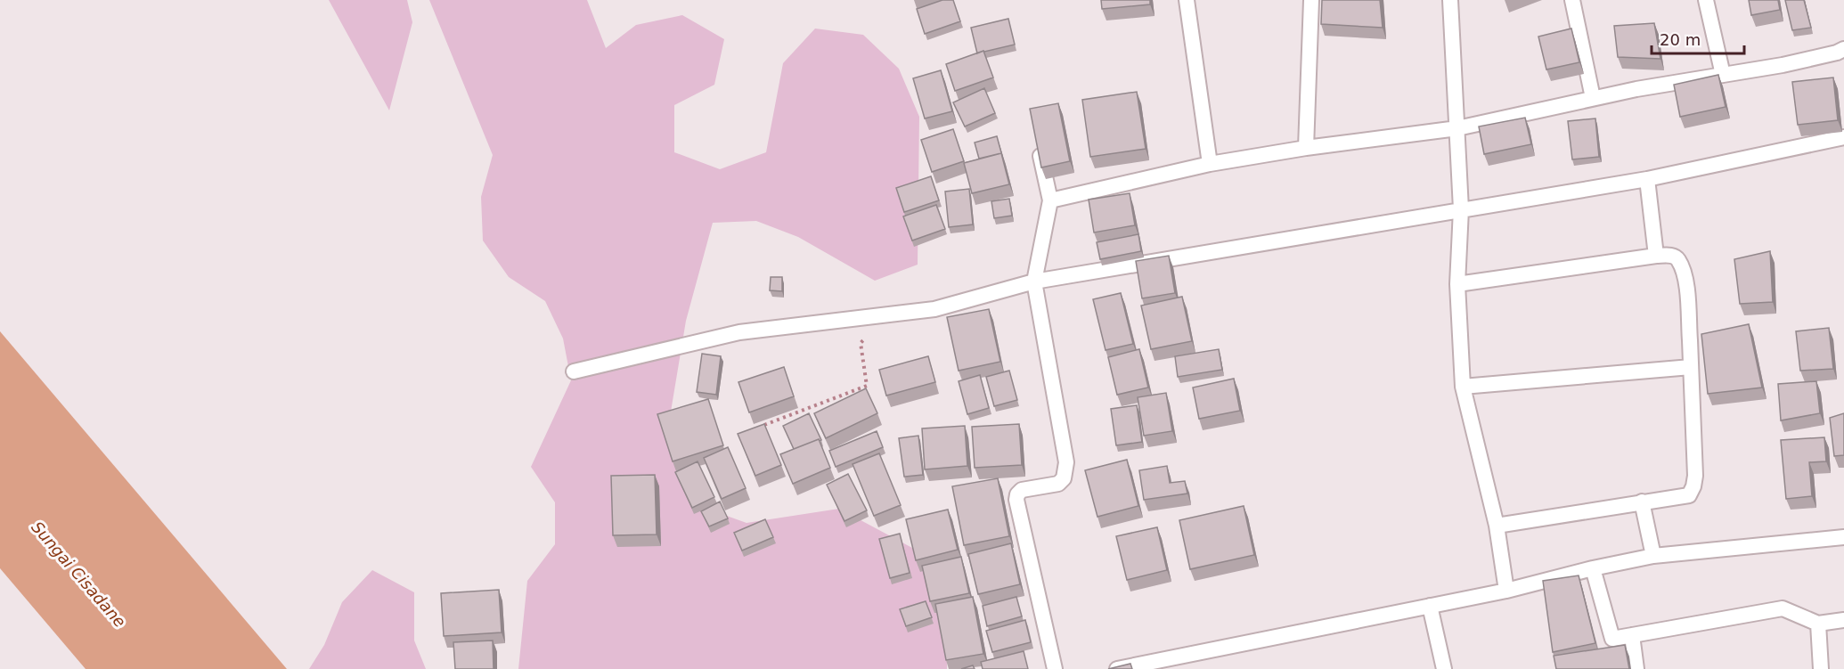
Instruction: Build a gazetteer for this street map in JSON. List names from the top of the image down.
{
  "water": ["Sungai Cisadane"],
  "scale_bar": "20 m"
}
